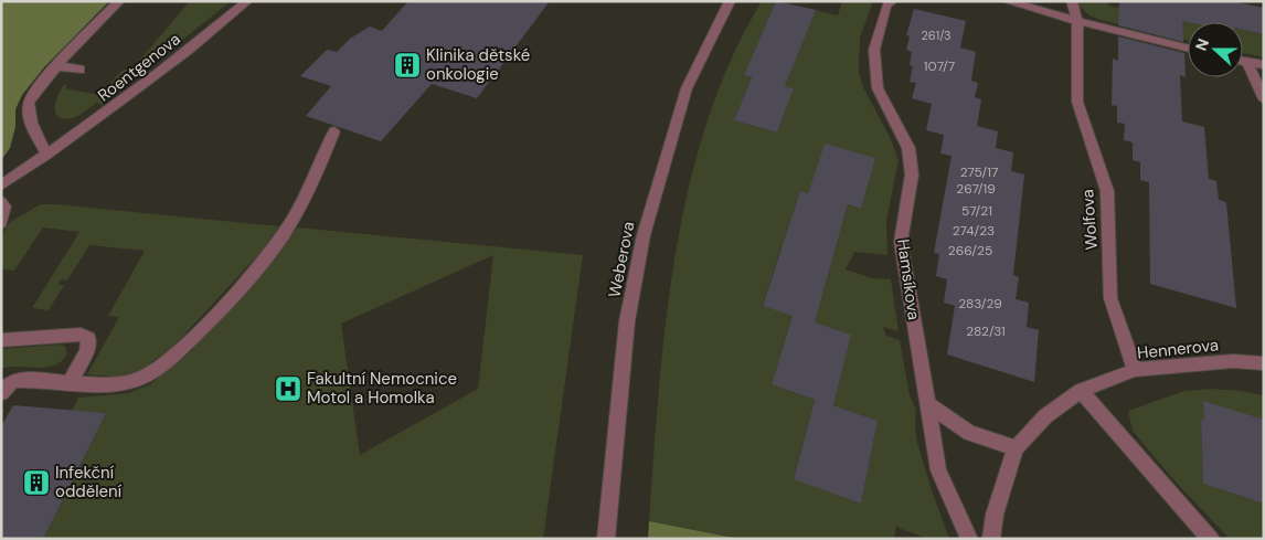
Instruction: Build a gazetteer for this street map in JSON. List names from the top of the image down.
{
  "streets": {
    "street": [
      "Roentgenova",
      "Wolfova",
      "Weberova",
      "Hamsíkova",
      "Hennerova"
    ]
  },
  "crossings": [
    ["Wolfova", "Hennerova"]
  ],
  "places": {
    "building": ["Klinika dětské onkologie", "Infekční oddělení"],
    "hospital": ["Fakultní Nemocnice Motol a Homolka"]
  },
  "house_numbers": [
    "261/3",
    "107/7",
    "275/17",
    "267/19",
    "57/21",
    "274/23",
    "266/25",
    "283/29",
    "282/31"
  ],
  "north": "left"
}
